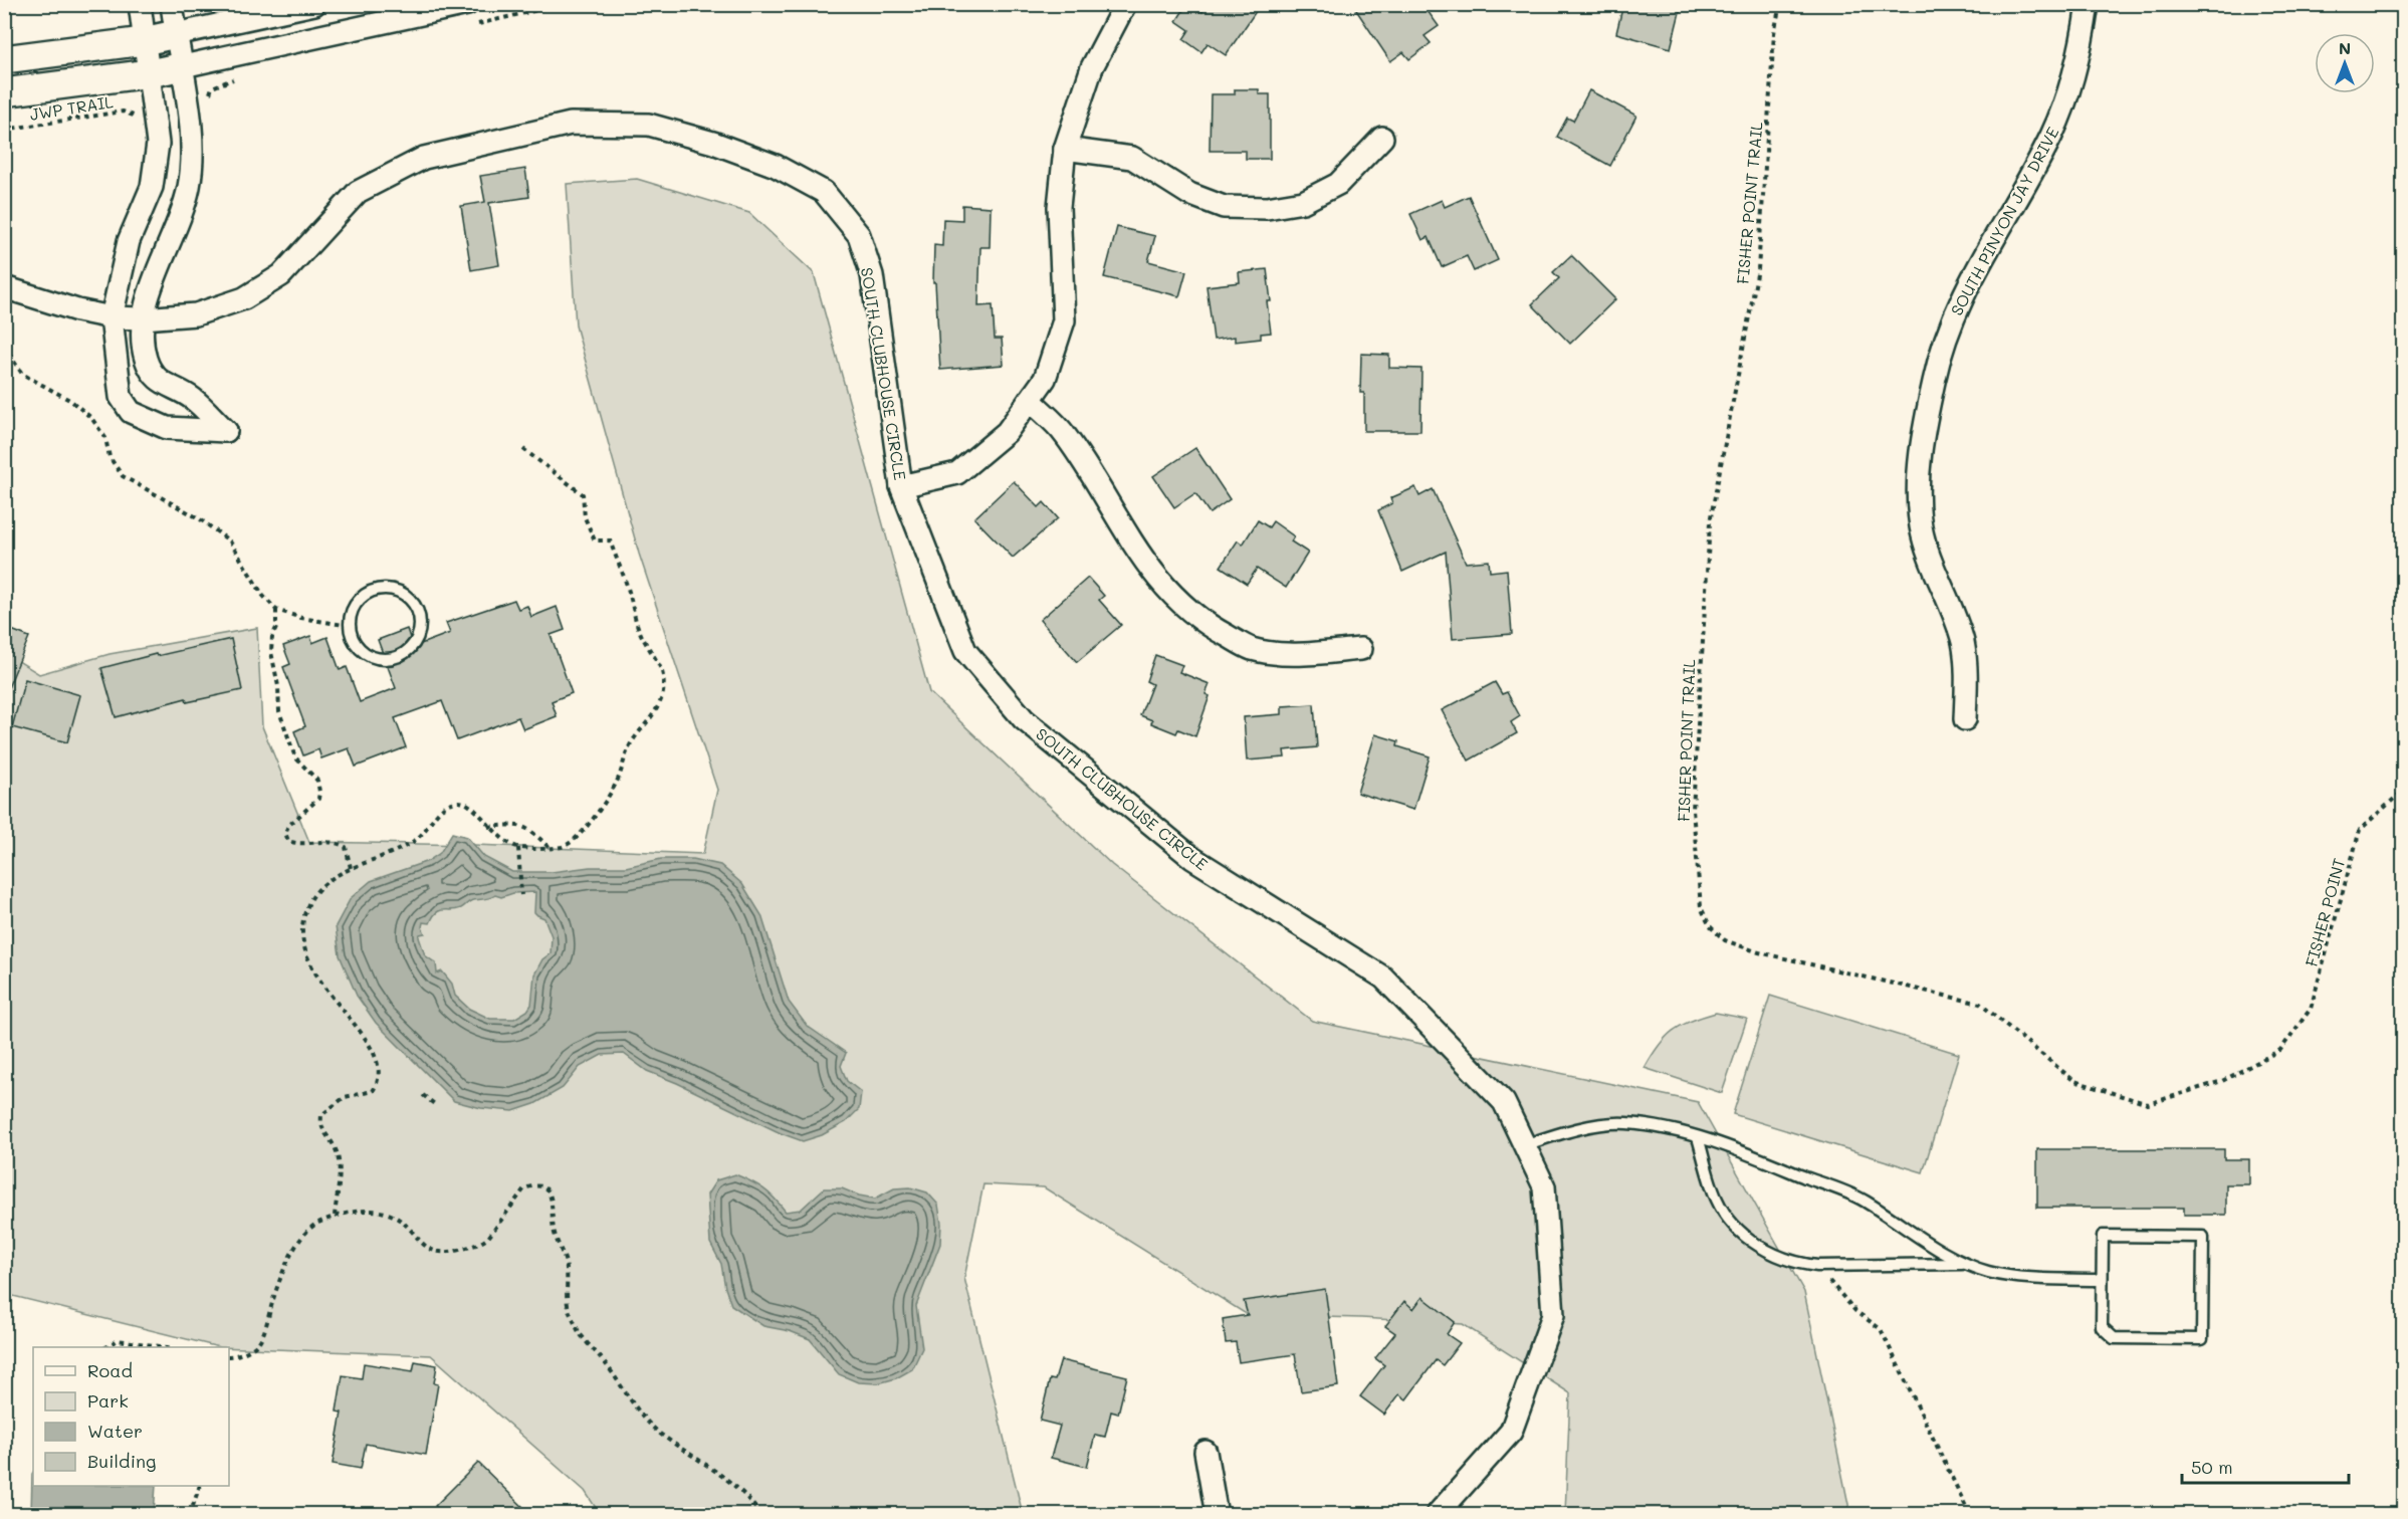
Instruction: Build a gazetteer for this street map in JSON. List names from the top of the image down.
{
  "streets": {
    "street": ["SOUTH PINYON JAY DRIVE", "SOUTH CLUBHOUSE CIRCLE"],
    "path": ["JWP TRAIL", "FISHER POINT TRAIL", "FISHER POINT"]
  },
  "crossings": [
    ["FISHER POINT TRAIL", "FISHER POINT"]
  ],
  "legend": [
    "Road",
    "Park",
    "Water",
    "Building"
  ],
  "scale_bar": "50 m",
  "north": "top"
}
